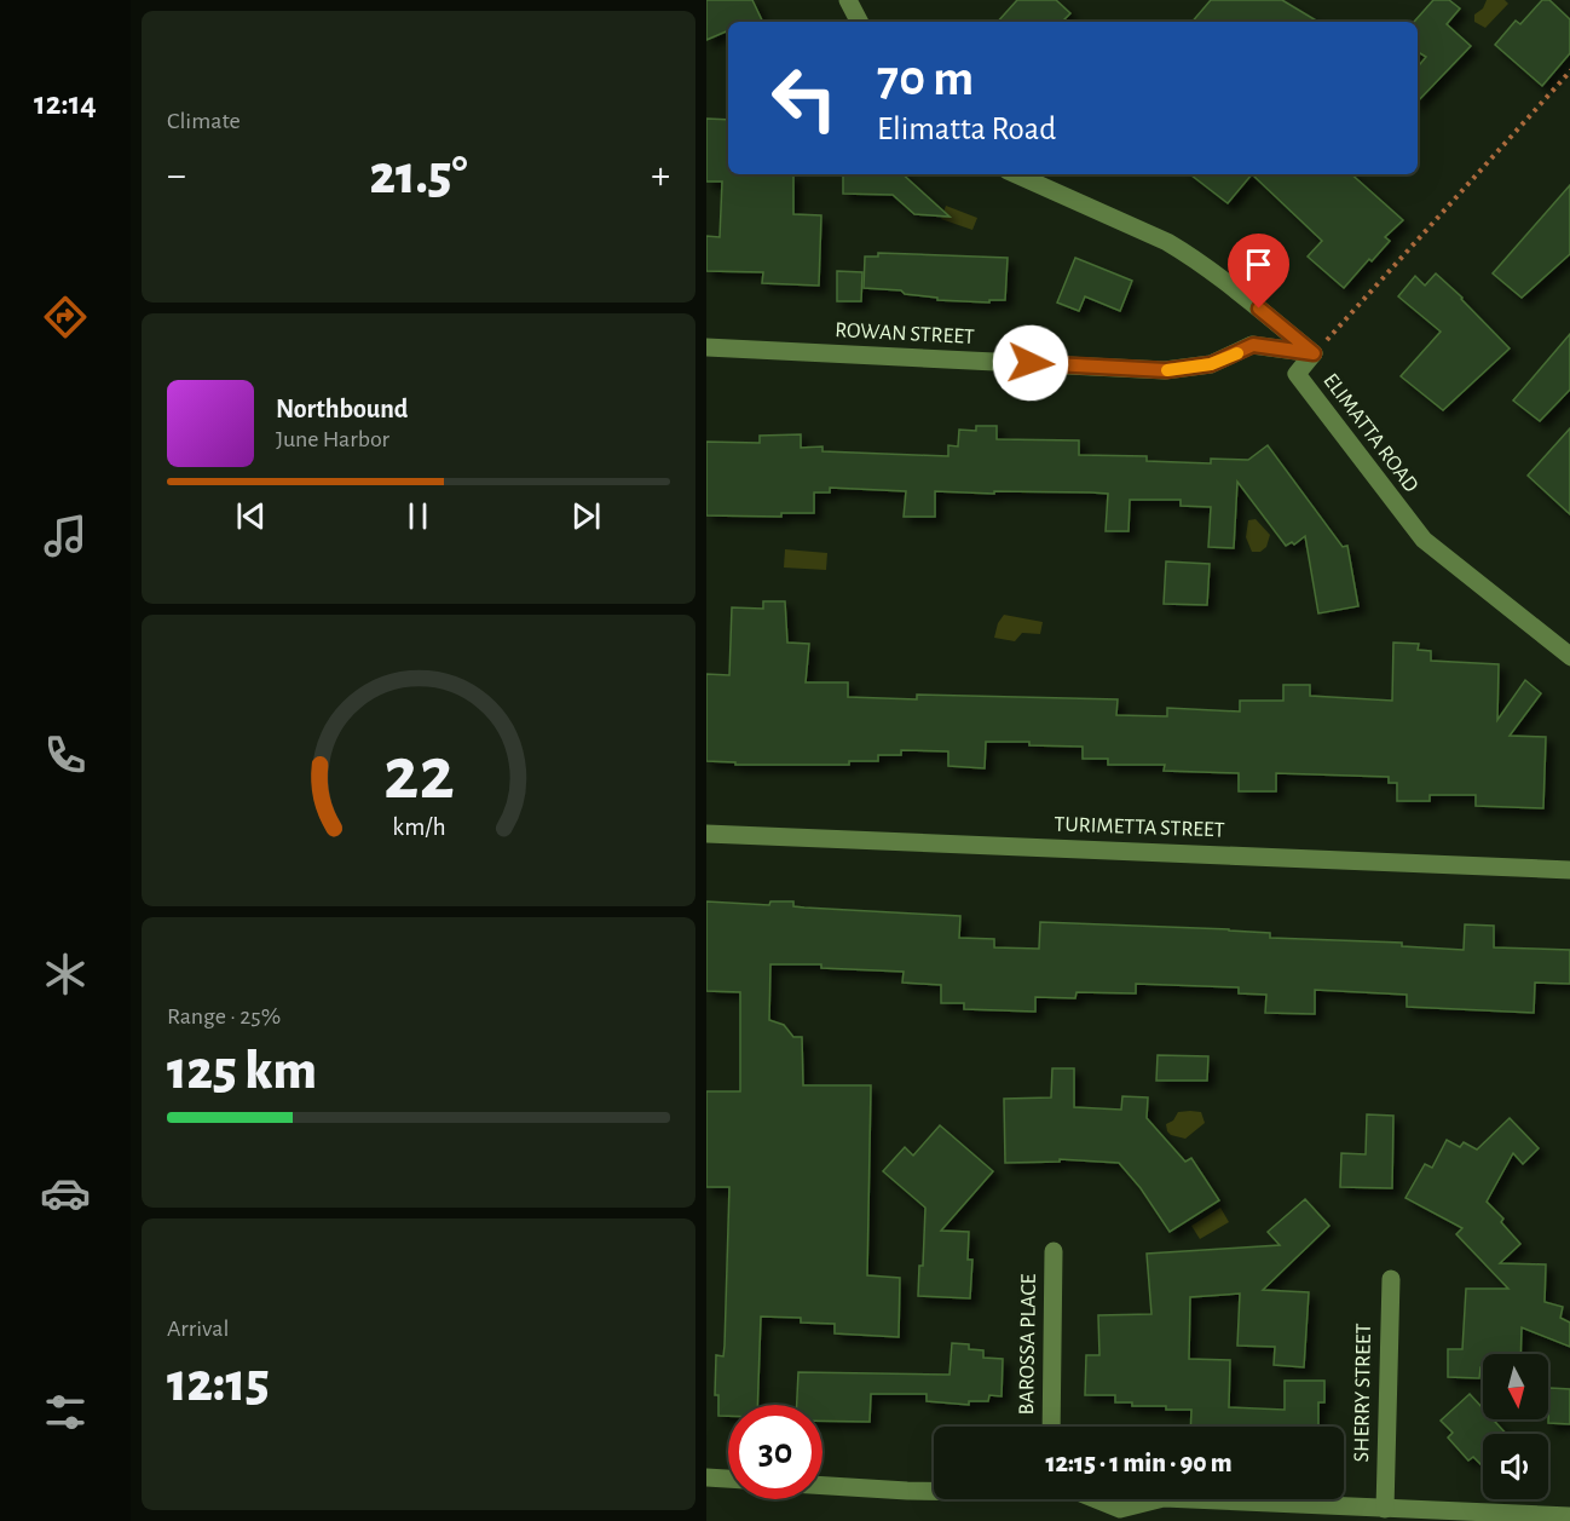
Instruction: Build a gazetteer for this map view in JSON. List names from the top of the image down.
{
  "streets": {
    "street": [
      "ROWAN STREET",
      "ELIMATTA ROAD",
      "TURIMETTA STREET",
      "BAROSSA PLACE",
      "SHERRY STREET"
    ]
  },
  "crossings": [
    ["ROWAN STREET", "ELIMATTA ROAD"]
  ],
  "north": "bottom",
  "page": {
    "tabs": "12:14",
    "tile": [
      "Climate",
      ["Range · 25%", "125 km"],
      ["Arrival", "12:15"]
    ],
    "turn": ["70 m", "Elimatta Road"],
    "heat": ["−", "21.5°", "+"],
    "song": ["Northbound", "June Harbor"],
    "limit": "30",
    "trip": "12:15 · 1 min · 90 m",
    "gauge": ["22", "km/h"]
  }
}
